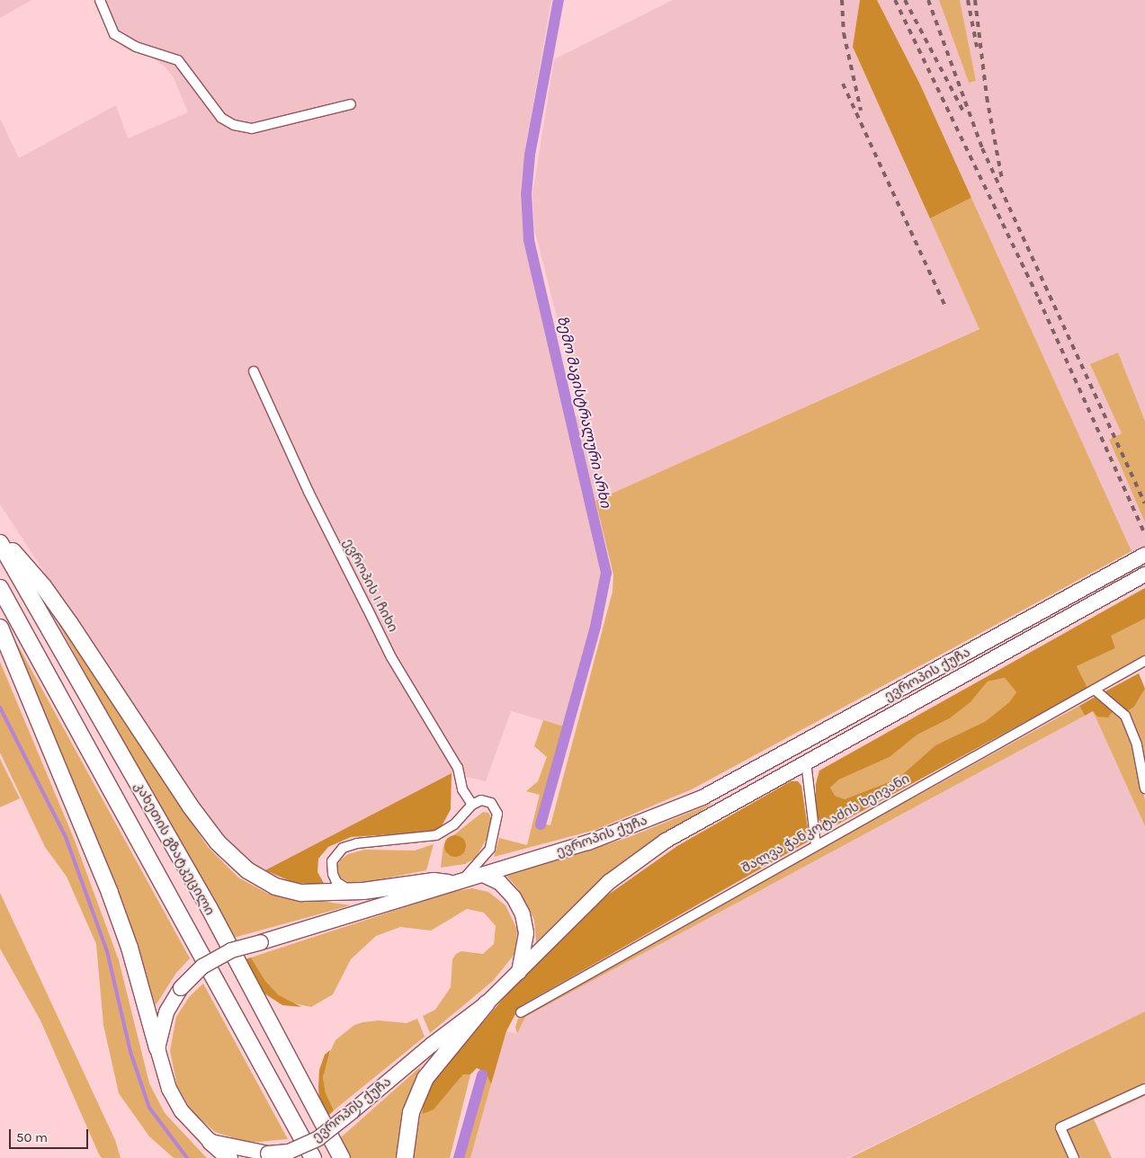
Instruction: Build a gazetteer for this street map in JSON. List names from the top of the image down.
{
  "streets": {
    "highway": ["კახეთის გზატკეცილი"],
    "main road": ["ევროპის ქუჩა"],
    "street": ["ევროპის I ჩიხი", "შალვა ჭანკოტაძის ხეივანი"]
  },
  "water": ["ზემო მაგისტრალური არხი"],
  "scale_bar": "50 m"
}
